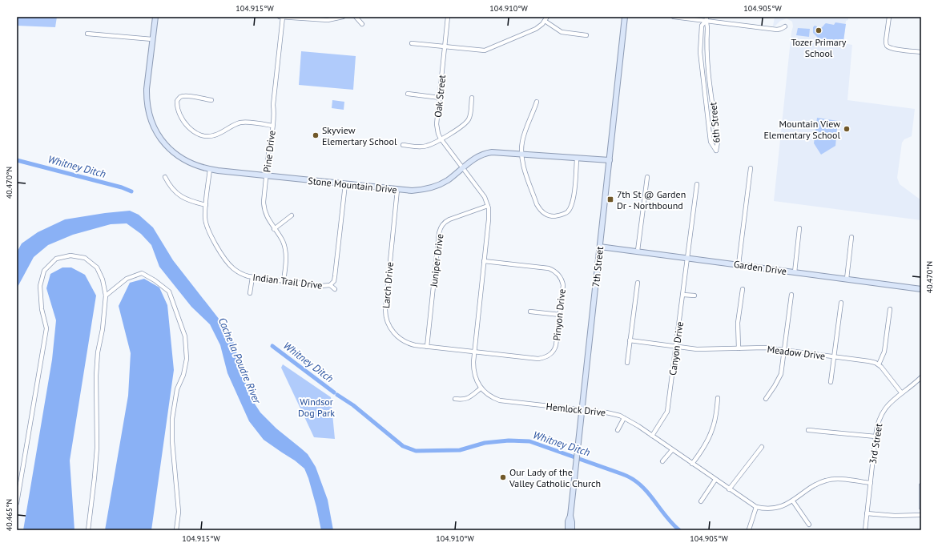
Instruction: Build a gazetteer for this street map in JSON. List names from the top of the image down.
{
  "streets": {
    "street": [
      "Oak Street",
      "6th Street",
      "Pine Drive",
      "Stone Mountain Drive",
      "Juniper Drive",
      "7th Street",
      "Garden Drive",
      "Indian Trail Drive",
      "Larch Drive",
      "Pinyon Drive",
      "Canyon Drive",
      "Meadow Drive",
      "Hemlock Drive",
      "3rd Street"
    ]
  },
  "crossings": [
    ["Oak Street", "Stone Mountain Drive"],
    ["Pine Drive", "Stone Mountain Drive"],
    ["Pine Drive", "Indian Trail Drive"],
    ["Stone Mountain Drive", "7th Street"],
    ["Stone Mountain Drive", "Indian Trail Drive"],
    ["Stone Mountain Drive", "Larch Drive"],
    ["Juniper Drive", "Larch Drive"],
    ["7th Street", "Garden Drive"],
    ["7th Street", "Hemlock Drive"],
    ["Garden Drive", "Canyon Drive"],
    ["Larch Drive", "Pinyon Drive"],
    ["Canyon Drive", "Meadow Drive"],
    ["Canyon Drive", "Hemlock Drive"]
  ],
  "water": ["Whitney Ditch", "Cache la Poudre River"],
  "parks": ["Windsor Dog Park"],
  "places": {
    "other": [
      "Tozer Primary School",
      "Mountain View Elementary School",
      "Skyview Elemertary School",
      "Our Lady of the Valley Catholic Church"
    ],
    "transit": ["7th St @ Garden Dr - Northbound"]
  },
  "coordinates": [
    "104.915°W",
    "104.910°W",
    "104.905°W",
    "40.470°N",
    "40.465°N"
  ]
}
